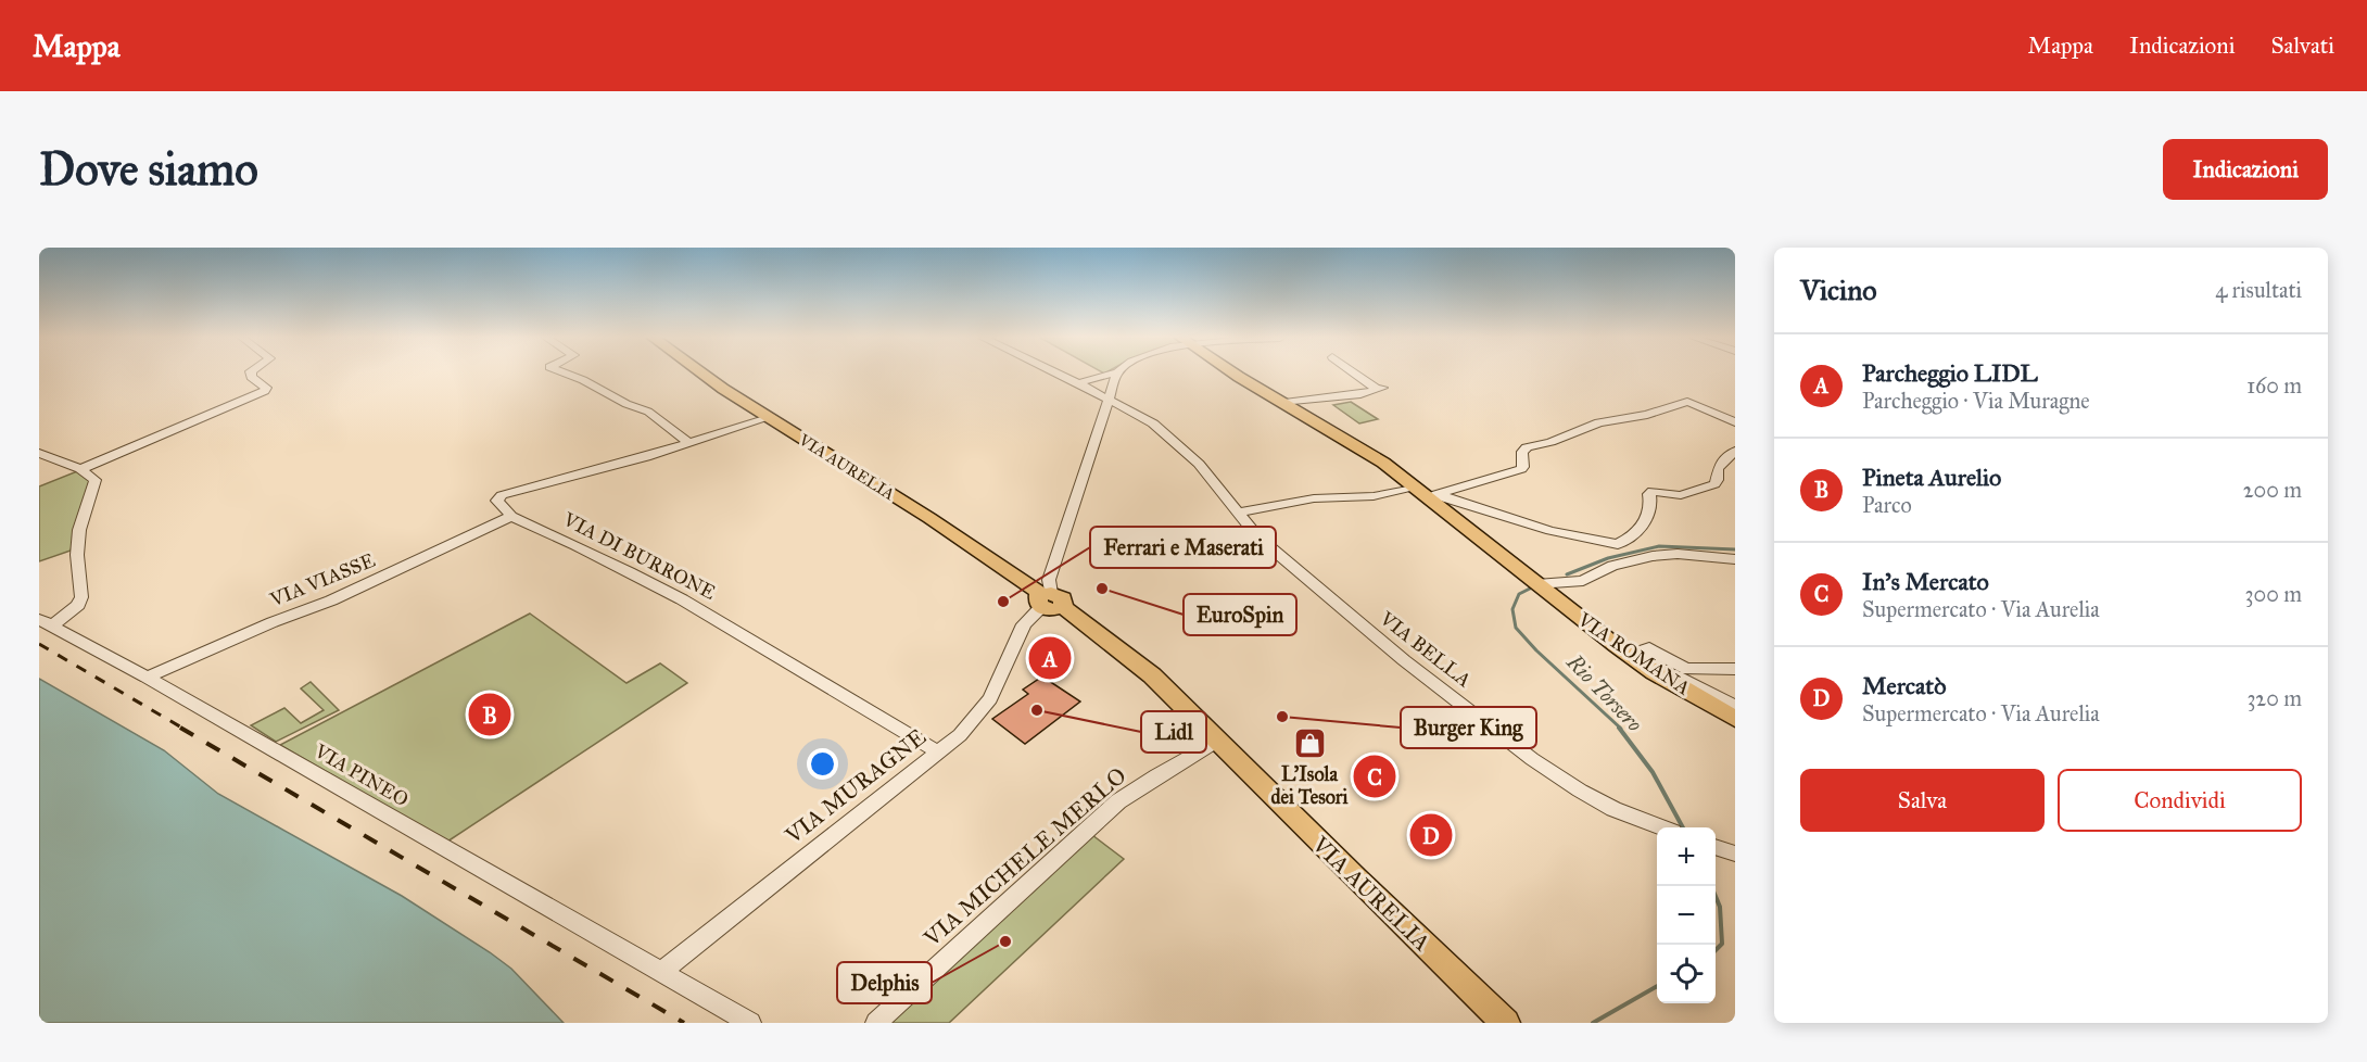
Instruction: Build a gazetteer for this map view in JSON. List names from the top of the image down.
{
  "streets": {
    "main road": ["VIA AURELIA", "VIA ROMANA"],
    "street": [
      "VIA DI BURRONE",
      "VIA VIASSE",
      "VIA BELLA",
      "VIA PINEO",
      "VIA MURAGNE",
      "VIA MICHELE MERLO"
    ]
  },
  "crossings": [
    ["VIA AURELIA", "VIA MURAGNE"],
    ["VIA AURELIA", "VIA MICHELE MERLO"],
    ["VIA DI BURRONE", "VIA VIASSE"],
    ["VIA DI BURRONE", "VIA MURAGNE"],
    ["VIA VIASSE", "VIA PINEO"],
    ["VIA PINEO", "VIA MURAGNE"]
  ],
  "water": ["Rio Torsero"],
  "places": {
    "other": [
      "EuroSpin",
      "Ferrari e Maserati",
      "Lidl",
      "Burger King",
      "Delphis"
    ],
    "shop": ["L'Isola dei Tesori"]
  },
  "page": {
    "header": "Mappa",
    "nav": ["Mappa", "Indicazioni", "Salvati"],
    "buttons": [
      "Indicazioni",
      ["Salva", "Condividi"]
    ],
    "title": "Dove siamo",
    "heading": ["Vicino", "4 risultati"],
    "list": [
      {
        "mark": "A",
        "name": "Parcheggio LIDL",
        "note": "Parcheggio · Via Muragne",
        "value": "160 m"
      },
      {
        "mark": "B",
        "name": "Pineta Aurelio",
        "note": "Parco",
        "value": "200 m"
      },
      {
        "mark": "C",
        "name": "In's Mercato",
        "note": "Supermercato · Via Aurelia",
        "value": "300 m"
      },
      {
        "mark": "D",
        "name": "Mercatò",
        "note": "Supermercato · Via Aurelia",
        "value": "320 m"
      }
    ],
    "pins": [
      "A",
      "B",
      "C",
      "D"
    ],
    "map_buttons": ["+", "−"]
  }
}
